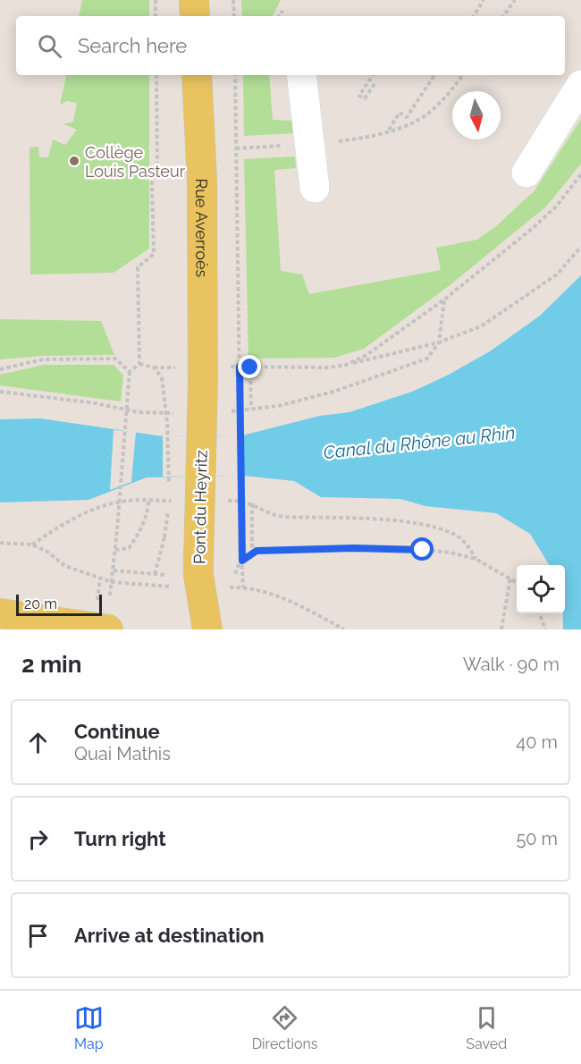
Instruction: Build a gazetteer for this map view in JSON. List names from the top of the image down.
{
  "streets": {
    "main road": ["Rue Averroès", "Pont du Heyritz"]
  },
  "crossings": [
    ["Rue Averroès", "Pont du Heyritz"]
  ],
  "water": ["Canal du Rhône au Rhin"],
  "places": ["Collège Louis Pasteur"],
  "scale_bar": "20 m",
  "north": "bottom",
  "page": {
    "search": "Search here",
    "scale": "20 m",
    "heading": ["2 min", "Walk · 90 m"],
    "list": [
      ["Continue", "Quai Mathis", "40 m"],
      ["Turn right", "50 m"],
      "Arrive at destination"
    ],
    "nav": ["Map", "Directions", "Saved"]
  }
}
